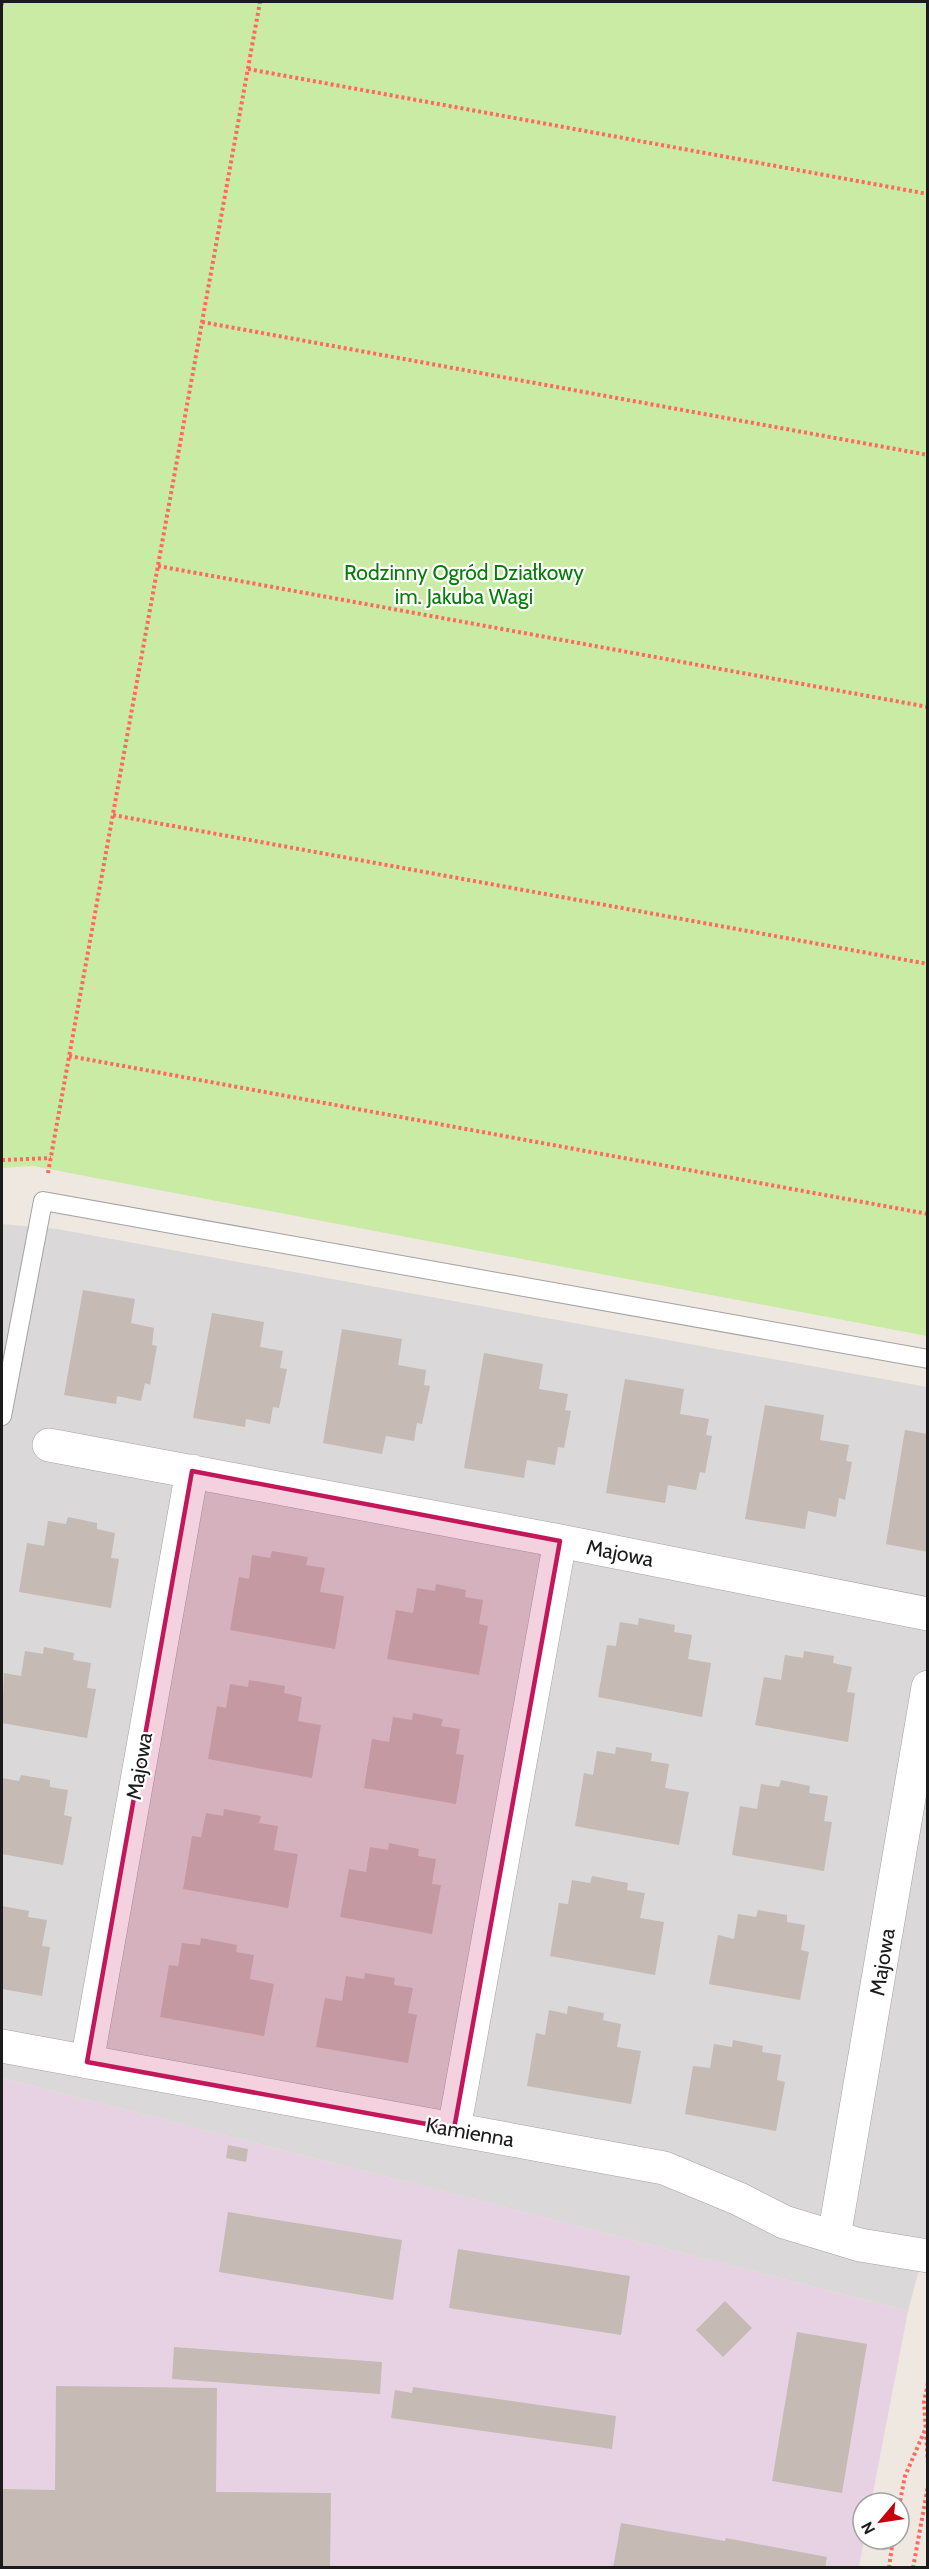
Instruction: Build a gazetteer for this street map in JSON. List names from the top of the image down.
{
  "streets": {
    "street": ["Majowa", "Kamienna"]
  },
  "crossings": [
    ["Majowa", "Kamienna"]
  ],
  "parks": ["Rodzinny Ogród Działkowy im. Jakuba Wagi"],
  "north": "bottom left"
}
